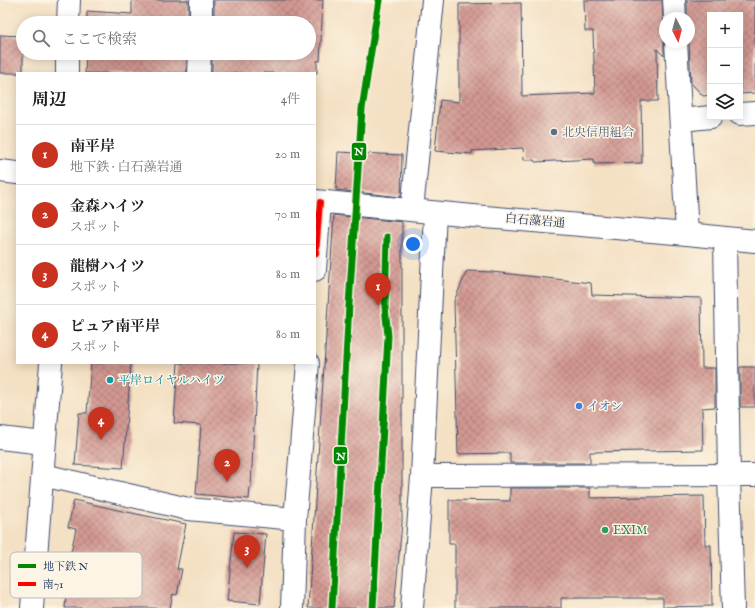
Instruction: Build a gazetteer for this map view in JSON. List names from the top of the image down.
{
  "streets": {
    "street": ["白石藻岩通"]
  },
  "places": [
    "北央信用組合",
    "平岸ロイヤルハイツ",
    "イオン",
    "EXIM"
  ],
  "lines": ["metro line N", "transit line 南71"],
  "legend": ["地下鉄 N", "南71"],
  "north": "bottom",
  "page": {
    "map_buttons": ["+", "−"],
    "search": "ここで検索",
    "heading": ["周辺", "4件"],
    "list": [
      {
        "mark": "1",
        "name": "南平岸",
        "note": "地下鉄 · 白石藻岩通",
        "value": "20 m"
      },
      {
        "mark": "2",
        "name": "金森ハイツ",
        "note": "スポット",
        "value": "70 m"
      },
      {
        "mark": "3",
        "name": "龍樹ハイツ",
        "note": "スポット",
        "value": "80 m"
      },
      {
        "mark": "4",
        "name": "ピュア南平岸",
        "note": "スポット",
        "value": "80 m"
      }
    ],
    "pins": [
      "1",
      "4",
      "2",
      "3"
    ]
  }
}
